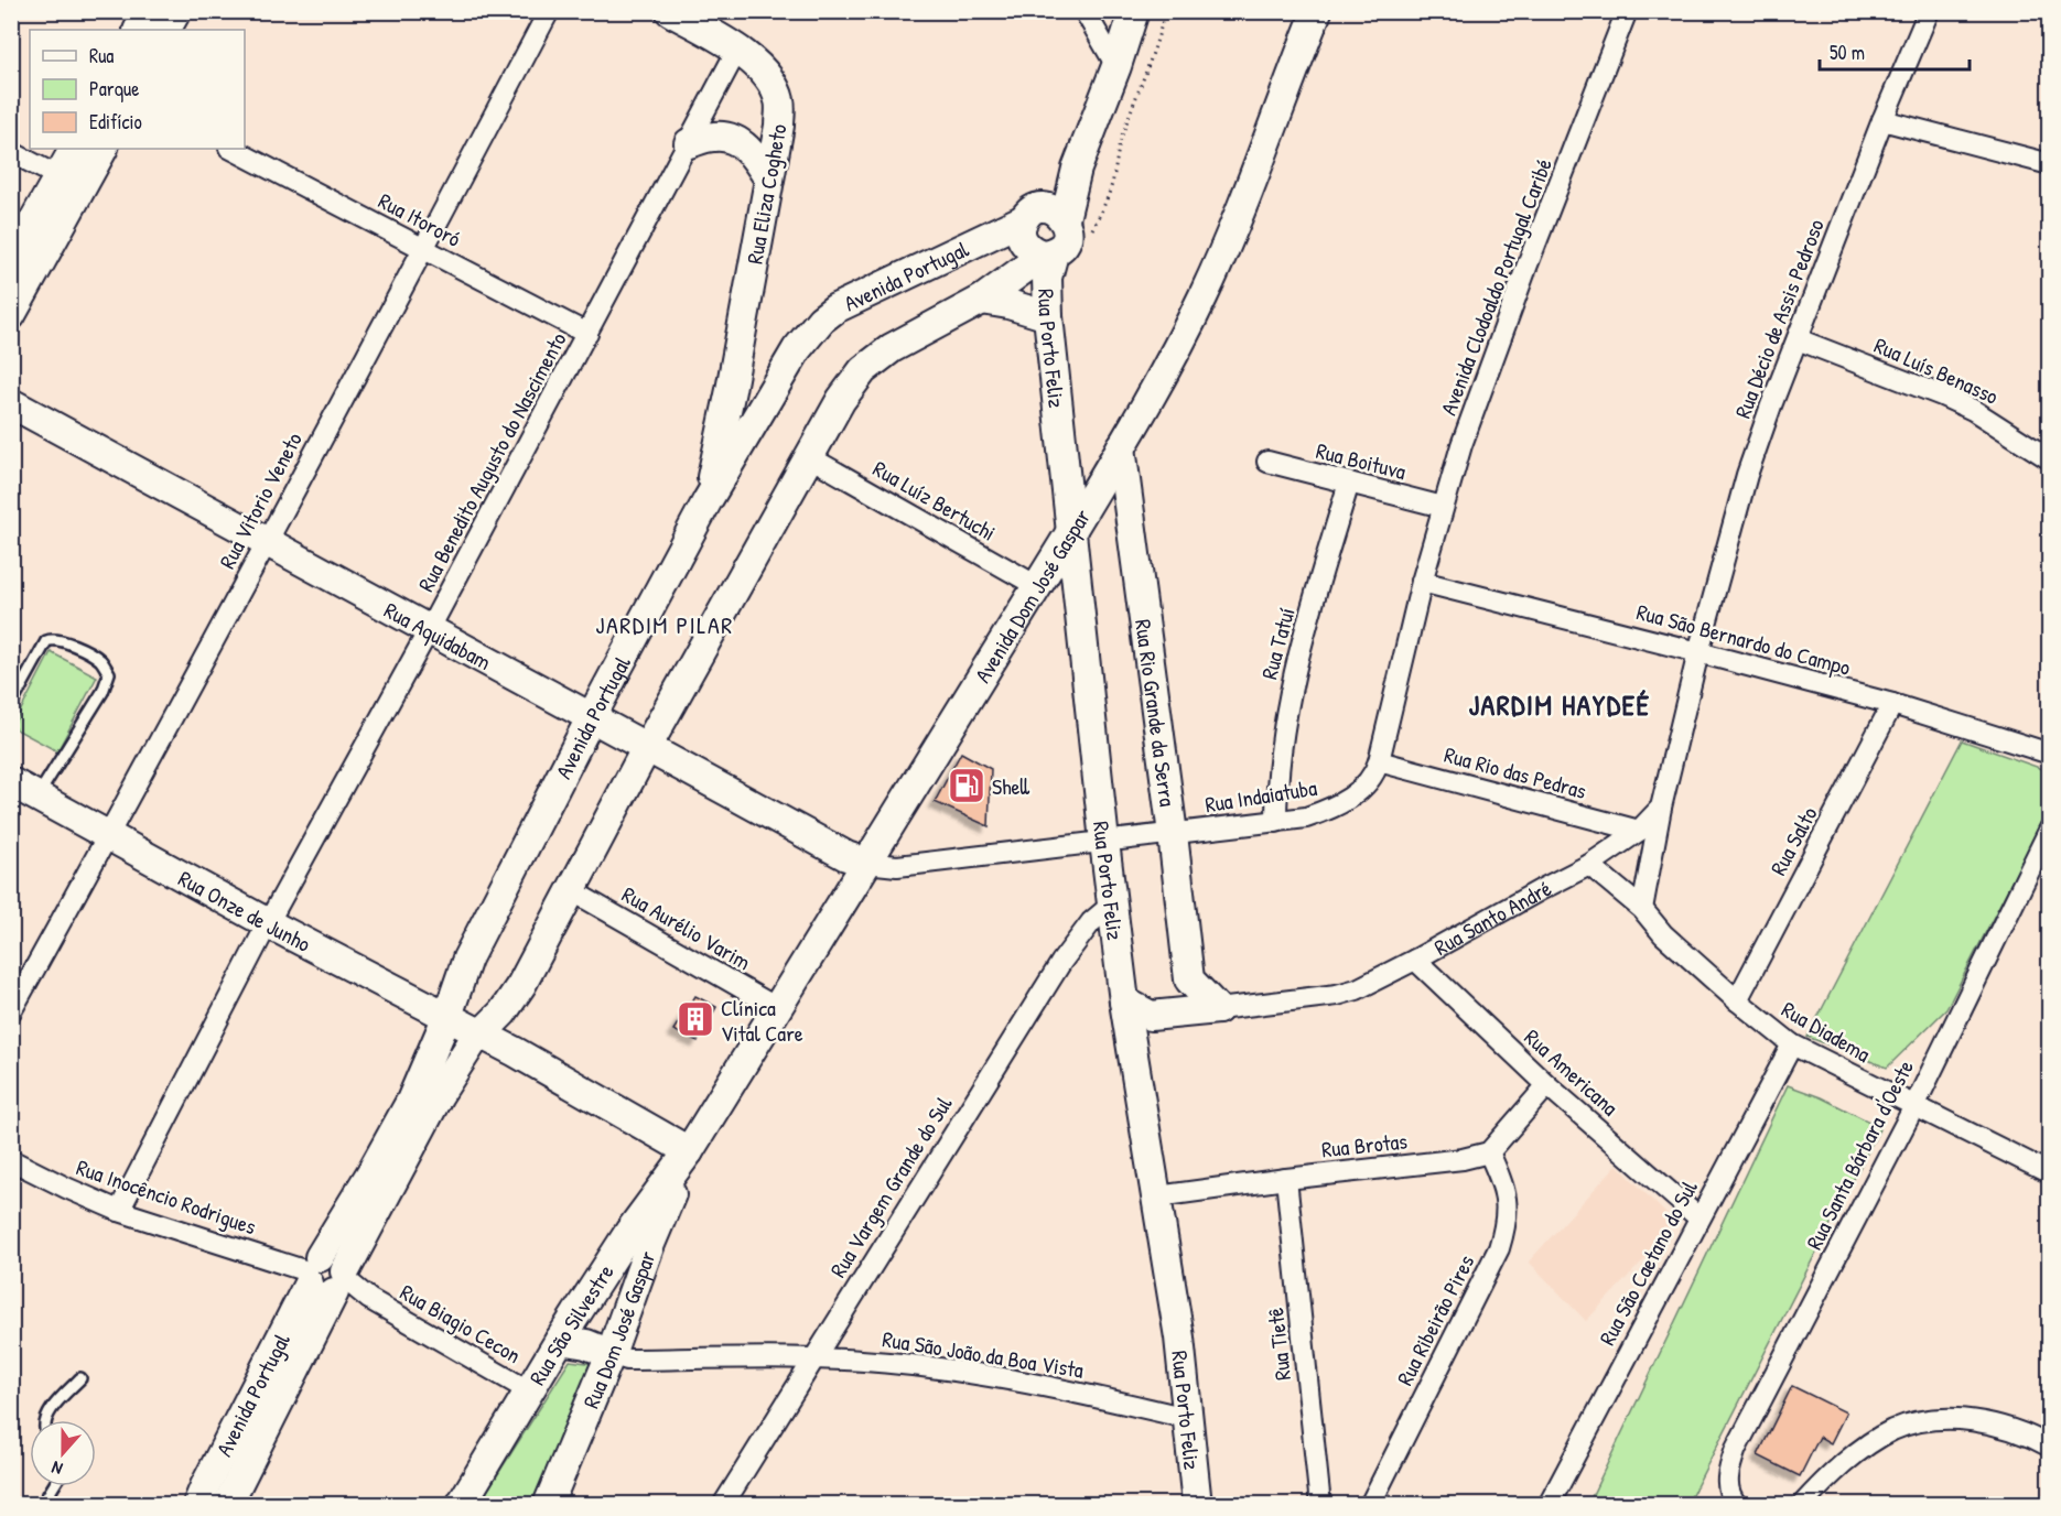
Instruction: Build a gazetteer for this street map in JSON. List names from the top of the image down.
{
  "streets": {
    "street": [
      "Rua Eliza Cogheto",
      "Rua Itororó",
      "Avenida Portugal",
      "Avenida Clodoaldo Portugal Caribé",
      "Rua Décio de Assis Pedroso",
      "Rua Porto Feliz",
      "Rua Luís Benasso",
      "Rua Boituva",
      "Rua Benedito Augusto do Nascimento",
      "Rua Vitorio Veneto",
      "Rua Luíz Bertuchi",
      "Avenida Dom José Gaspar",
      "Rua Aquidabam",
      "Rua São Bernardo do Campo",
      "Rua Tatuí",
      "Rua Rio Grande da Serra",
      "Rua Rio das Pedras",
      "Rua Indaiatuba",
      "Rua Salto",
      "Rua Onze de Junho",
      "Rua Santo André",
      "Rua Aurélio Varim",
      "Rua Diadema",
      "Rua Americana",
      "Rua Brotas",
      "Rua Santa Bárbara d'Oeste",
      "Rua Vargem Grande do Sul",
      "Rua Inocêncio Rodrigues",
      "Rua São Caetano do Sul",
      "Rua Ribeirão Pires",
      "Rua Biagio Cecon",
      "Rua São Silvestre",
      "Rua Dom José Gaspar",
      "Rua Tietê",
      "Rua São João da Boa Vista"
    ]
  },
  "crossings": [
    ["Rua Eliza Cogheto", "Avenida Portugal"],
    ["Rua Eliza Cogheto", "Rua Benedito Augusto do Nascimento"],
    ["Rua Itororó", "Rua Benedito Augusto do Nascimento"],
    ["Rua Itororó", "Rua Vitorio Veneto"],
    ["Avenida Portugal", "Rua Porto Feliz"],
    ["Avenida Portugal", "Rua Luíz Bertuchi"],
    ["Avenida Portugal", "Rua Aquidabam"],
    ["Avenida Portugal", "Rua Onze de Junho"],
    ["Avenida Portugal", "Rua Aurélio Varim"],
    ["Avenida Portugal", "Rua Inocêncio Rodrigues"],
    ["Avenida Portugal", "Rua Biagio Cecon"],
    ["Avenida Clodoaldo Portugal Caribé", "Rua Boituva"],
    ["Avenida Clodoaldo Portugal Caribé", "Rua São Bernardo do Campo"],
    ["Avenida Clodoaldo Portugal Caribé", "Rua Indaiatuba"],
    ["Rua Décio de Assis Pedroso", "Rua Luís Benasso"],
    ["Rua Décio de Assis Pedroso", "Rua São Bernardo do Campo"],
    ["Rua Porto Feliz", "Avenida Dom José Gaspar"],
    ["Rua Porto Feliz", "Rua Indaiatuba"],
    ["Rua Porto Feliz", "Rua Brotas"],
    ["Rua Porto Feliz", "Rua Vargem Grande do Sul"],
    ["Rua Porto Feliz", "Rua São João da Boa Vista"],
    ["Rua Boituva", "Rua Tatuí"],
    ["Rua Benedito Augusto do Nascimento", "Rua Aquidabam"],
    ["Rua Benedito Augusto do Nascimento", "Rua Onze de Junho"],
    ["Rua Benedito Augusto do Nascimento", "Rua Inocêncio Rodrigues"],
    ["Rua Vitorio Veneto", "Rua Aquidabam"],
    ["Rua Vitorio Veneto", "Rua Onze de Junho"],
    ["Rua Luíz Bertuchi", "Avenida Dom José Gaspar"],
    ["Avenida Dom José Gaspar", "Rua Aquidabam"],
    ["Avenida Dom José Gaspar", "Rua Rio Grande da Serra"],
    ["Avenida Dom José Gaspar", "Rua Indaiatuba"],
    ["Avenida Dom José Gaspar", "Rua Onze de Junho"],
    ["Avenida Dom José Gaspar", "Rua Aurélio Varim"],
    ["Avenida Dom José Gaspar", "Rua São Silvestre"],
    ["Avenida Dom José Gaspar", "Rua Dom José Gaspar"],
    ["Rua Aquidabam", "Rua Indaiatuba"],
    ["Rua São Bernardo do Campo", "Rua Indaiatuba"],
    ["Rua São Bernardo do Campo", "Rua Salto"],
    ["Rua Tatuí", "Rua Indaiatuba"],
    ["Rua Rio Grande da Serra", "Rua Indaiatuba"],
    ["Rua Rio das Pedras", "Rua Indaiatuba"],
    ["Rua Rio das Pedras", "Rua Santo André"],
    ["Rua Salto", "Rua Diadema"],
    ["Rua Onze de Junho", "Rua São Silvestre"],
    ["Rua Onze de Junho", "Rua Dom José Gaspar"],
    ["Rua Santo André", "Rua Diadema"],
    ["Rua Santo André", "Rua Americana"],
    ["Rua Diadema", "Rua Santa Bárbara d'Oeste"],
    ["Rua Diadema", "Rua São Caetano do Sul"],
    ["Rua Americana", "Rua São Caetano do Sul"],
    ["Rua Brotas", "Rua Ribeirão Pires"],
    ["Rua Brotas", "Rua Tietê"],
    ["Rua Vargem Grande do Sul", "Rua São João da Boa Vista"],
    ["Rua Inocêncio Rodrigues", "Rua Biagio Cecon"],
    ["Rua Biagio Cecon", "Rua São Silvestre"],
    ["Rua São Silvestre", "Rua Dom José Gaspar"],
    ["Rua Dom José Gaspar", "Rua São João da Boa Vista"]
  ],
  "districts": ["JARDIM PILAR", "JARDIM HAYDEÉ"],
  "places": {
    "fuel station": ["Shell"],
    "building": ["Clínica Vital Care"]
  },
  "legend": ["Rua", "Parque", "Edifício"],
  "scale_bar": "50 m",
  "north": "bottom"
}
